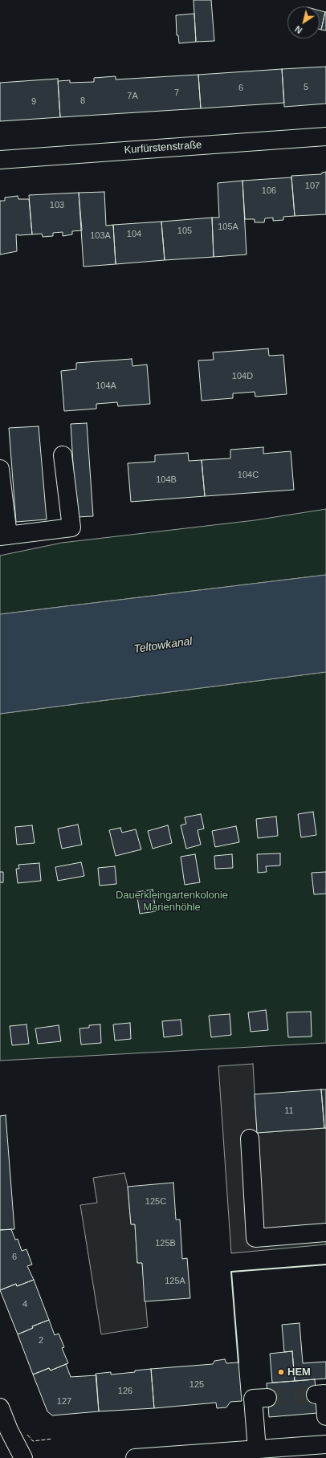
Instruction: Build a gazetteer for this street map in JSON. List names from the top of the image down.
{
  "streets": {
    "street": ["Kurfürstenstraße"]
  },
  "water": ["Teltowkanal"],
  "parks": ["Dauerkleingartenkolonie Marienhöhle"],
  "places": ["HEM"],
  "house_numbers": [
    "5",
    "6",
    "7",
    "7A",
    "8",
    "9",
    "107",
    "106",
    "103",
    "105A",
    "105",
    "104",
    "103A",
    "104D",
    "104A",
    "104C",
    "104B",
    "11",
    "125C",
    "125B",
    "6",
    "125A",
    "4",
    "2",
    "125",
    "126",
    "127"
  ],
  "north": "bottom left"
}
